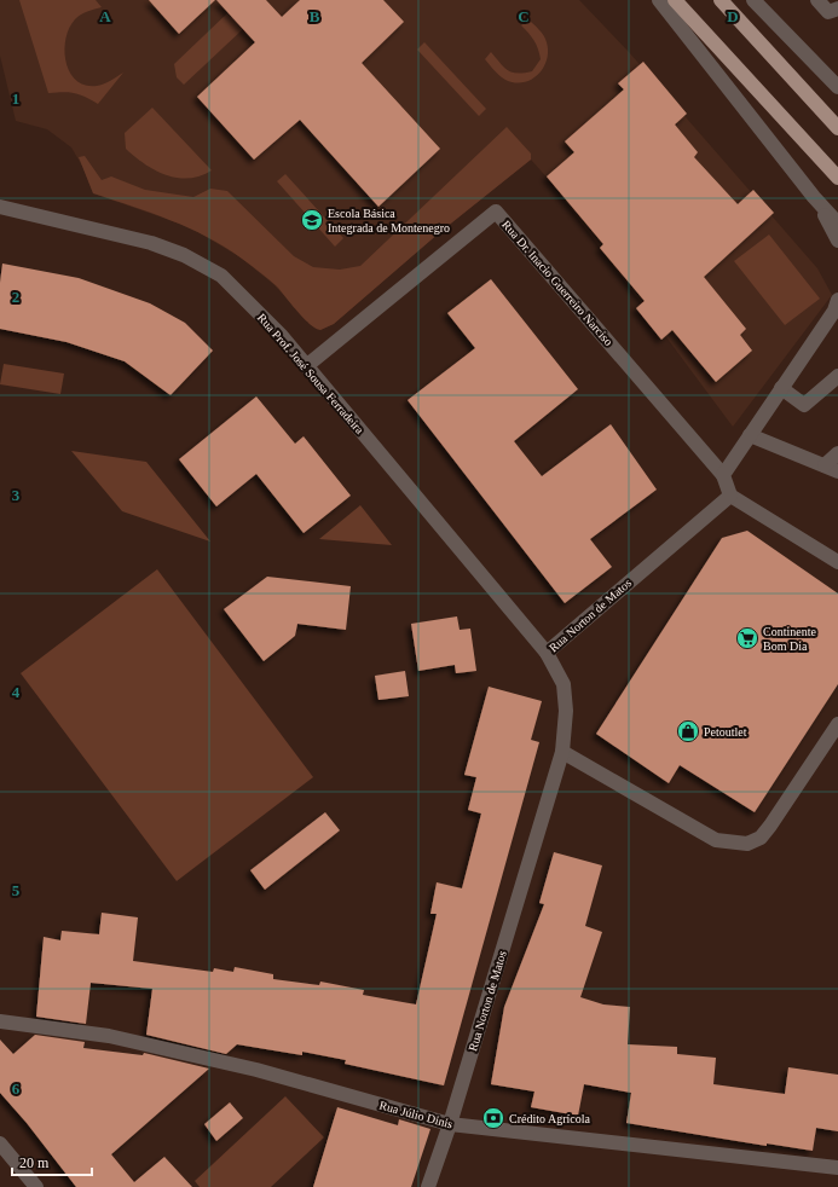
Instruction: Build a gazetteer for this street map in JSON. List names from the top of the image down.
{
  "streets": {
    "street": [
      "Rua Dr. Inacio Guerreiro Narciso",
      "Rua Prof. José Sousa Ferradeira",
      "Rua Norton de Matos",
      "Rua Júlio Dinis"
    ]
  },
  "crossings": [
    ["Rua Dr. Inacio Guerreiro Narciso", "Rua Prof. José Sousa Ferradeira"],
    ["Rua Prof. José Sousa Ferradeira", "Rua Norton de Matos"],
    ["Rua Norton de Matos", "Rua Júlio Dinis"]
  ],
  "places": {
    "school or university": ["Escola Básica Integrada de Montenegro"],
    "supermarket": ["Continente Bom Dia"],
    "shop": ["Petoutlet"],
    "bank": ["Crédito Agrícola"]
  },
  "scale_bar": "20 m",
  "grid": {
    "columns": [
      "A",
      "B",
      "C",
      "D"
    ],
    "rows": [
      "1",
      "2",
      "3",
      "4",
      "5",
      "6"
    ]
  }
}
